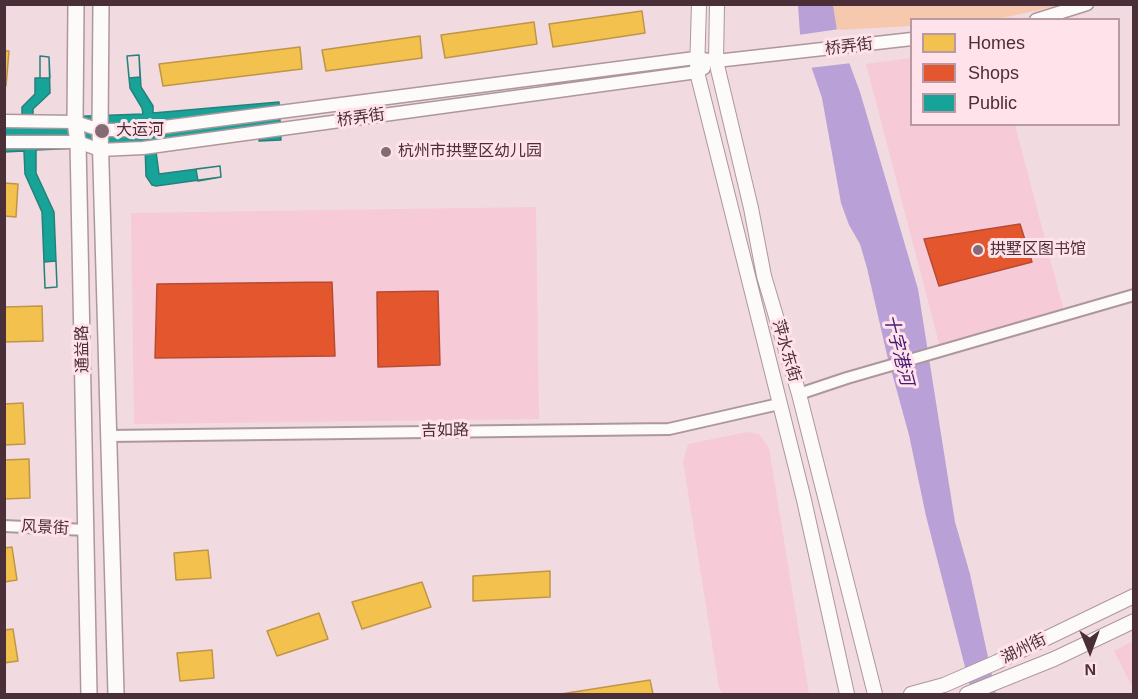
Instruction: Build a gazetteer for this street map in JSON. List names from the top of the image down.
{
  "streets": {
    "main road": ["通益路", "萍水东街", "湖州街"],
    "street": ["桥弄街", "吉如路", "风景街"]
  },
  "crossings": [
    ["桥弄街", "通益路"],
    ["桥弄街", "萍水东街"],
    ["通益路", "吉如路"],
    ["通益路", "风景街"],
    ["萍水东街", "吉如路"]
  ],
  "water": ["十字港河"],
  "places": ["大运河", "杭州市拱墅区幼儿园", "拱墅区图书馆"],
  "legend": ["Homes", "Shops", "Public"],
  "north": "bottom"
}
